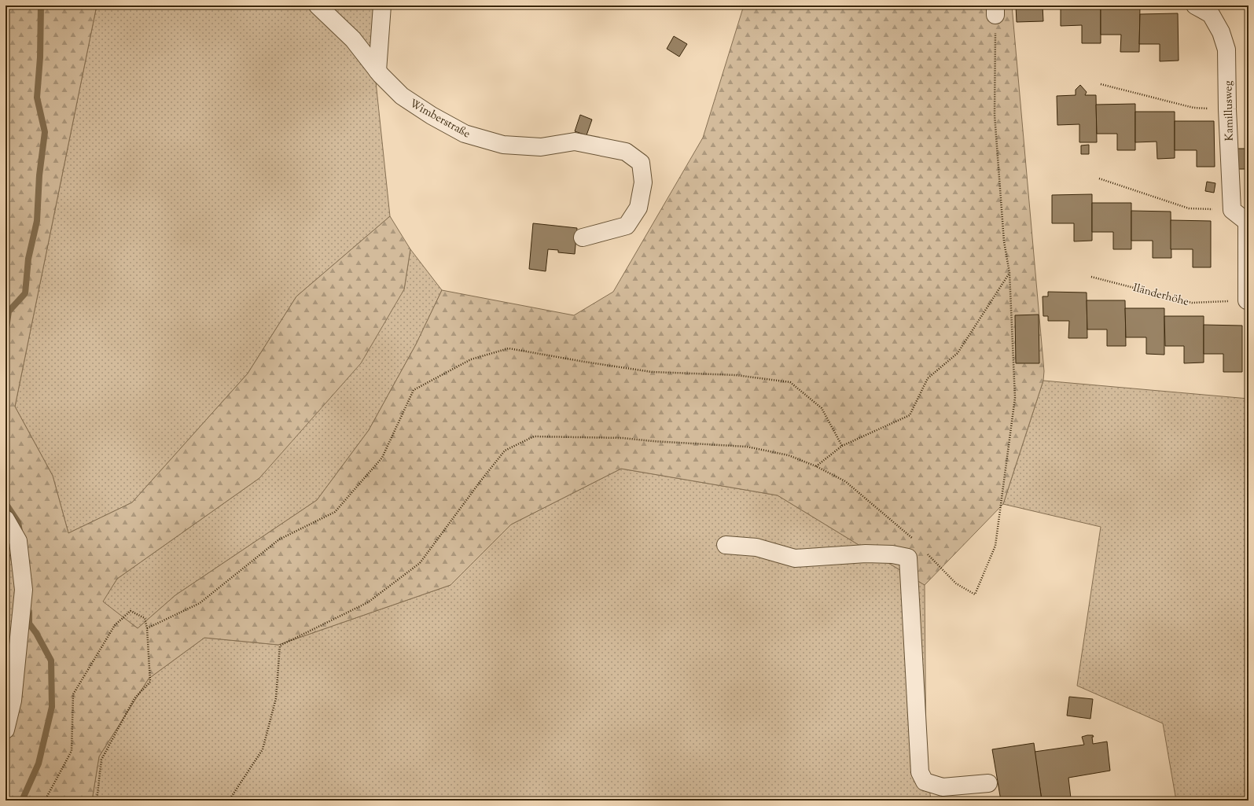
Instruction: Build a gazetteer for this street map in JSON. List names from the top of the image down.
{
  "streets": {
    "street": ["Kamillusweg", "Wimberstraße"],
    "path": ["Iländerhöhe"]
  }
}
